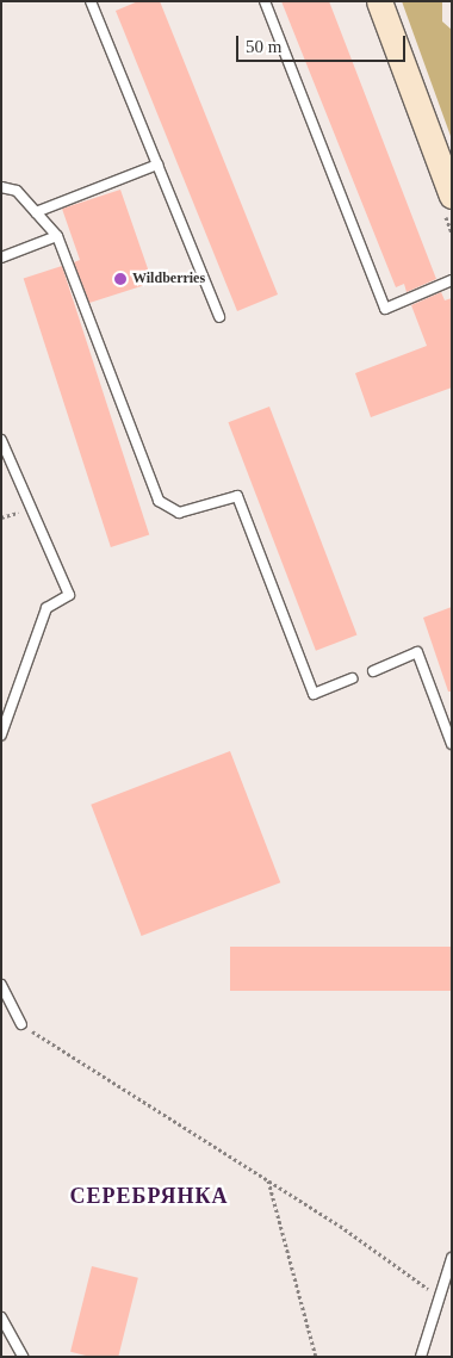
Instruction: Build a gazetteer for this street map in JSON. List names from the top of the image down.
{
  "districts": ["СЕРЕБРЯНКА"],
  "places": ["Wildberries"],
  "scale_bar": "50 m"
}
